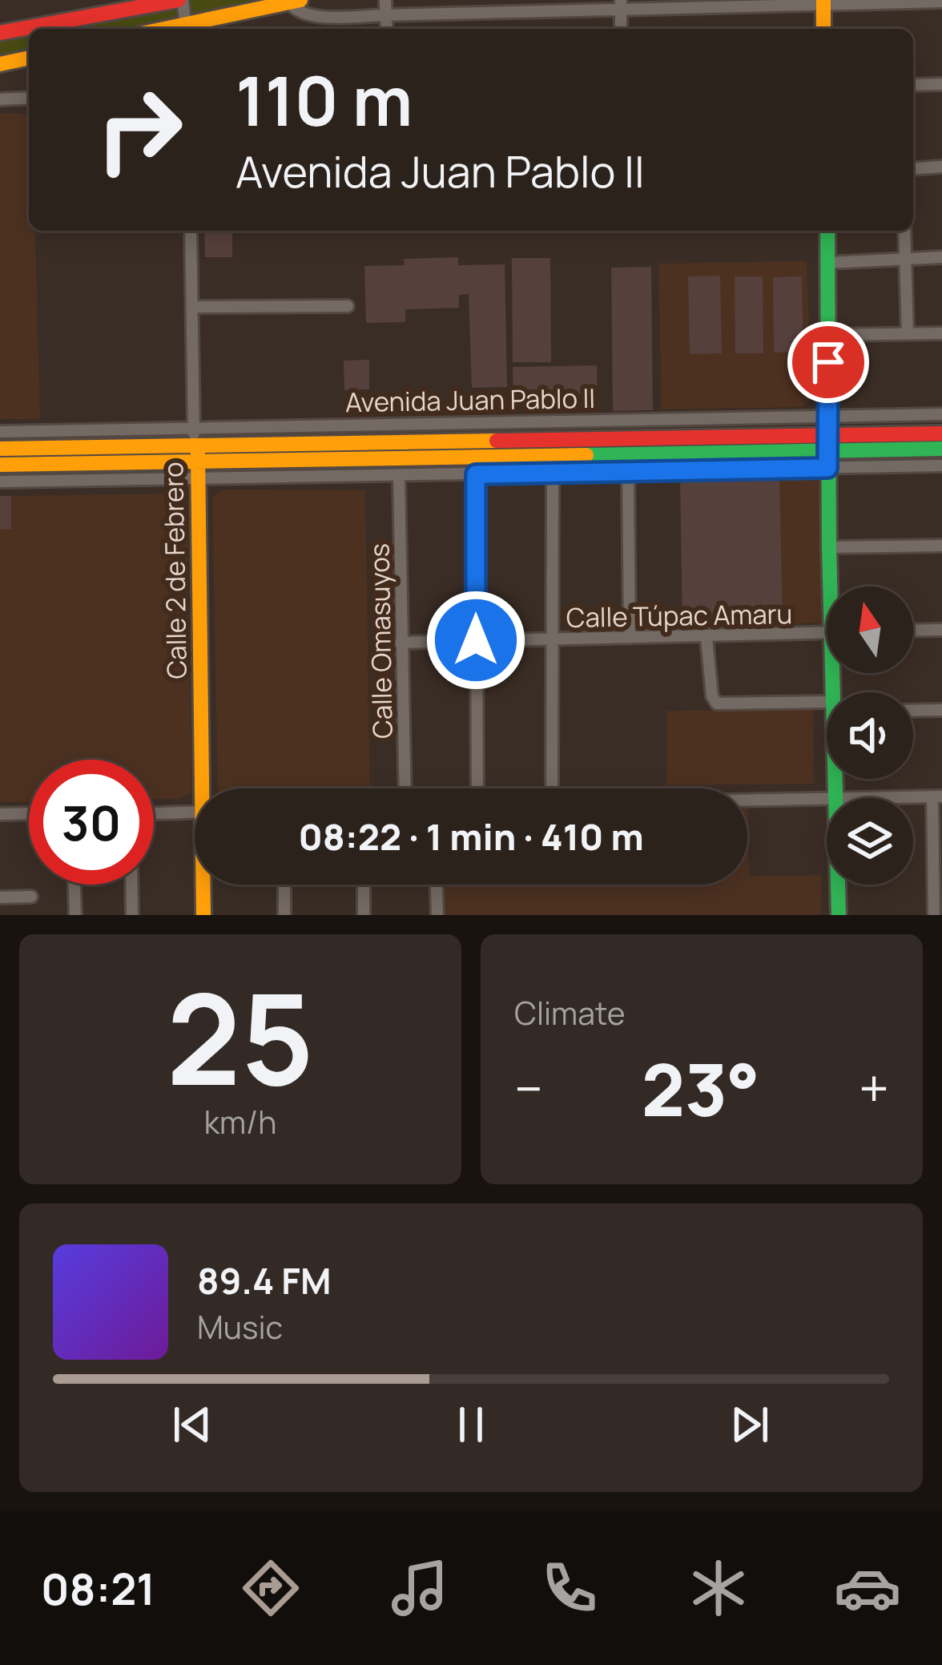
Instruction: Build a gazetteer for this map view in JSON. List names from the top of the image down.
{
  "streets": {
    "main road": ["Calle 2 de Febrero"],
    "street": ["Avenida Juan Pablo II", "Calle Túpac Amaru", "Calle Omasuyos"]
  },
  "crossings": [
    ["Avenida Juan Pablo II", "Calle 2 de Febrero"],
    ["Calle Túpac Amaru", "Calle Omasuyos"]
  ],
  "north": "top",
  "page": {
    "turn": ["110 m", "Avenida Juan Pablo II"],
    "limit": "30",
    "trip": "08:22 · 1 min · 410 m",
    "tile": [
      ["25", "km/h"],
      "Climate"
    ],
    "heat": ["−", "23°", "+"],
    "song": ["89.4 FM", "Music"],
    "tabs": "08:21"
  }
}
